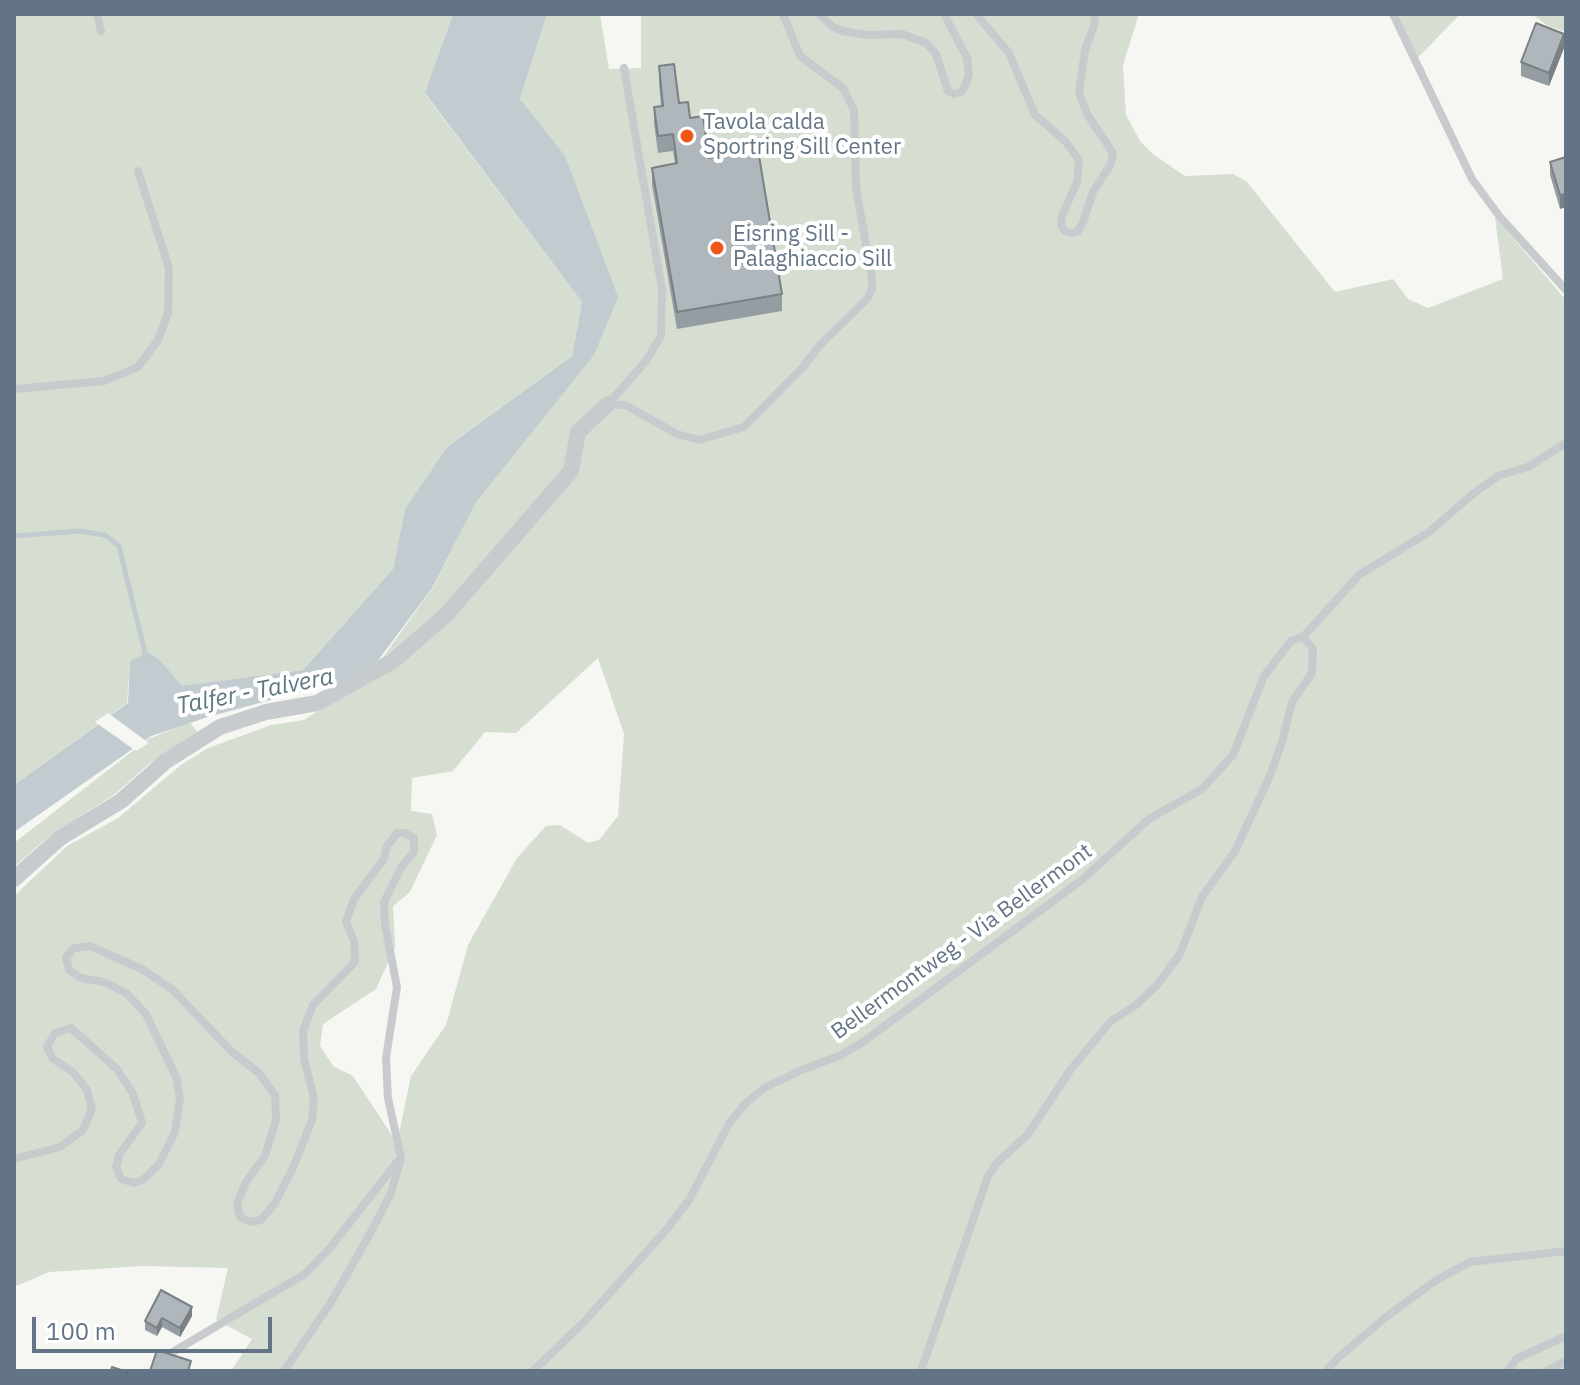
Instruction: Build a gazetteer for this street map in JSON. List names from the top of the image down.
{
  "streets": {
    "lane": ["Bellermontweg - Via Bellermont"]
  },
  "water": ["Talfer - Talvera"],
  "places": ["Tavola calda Sportring Sill Center", "Eisring Sill - Palaghiaccio Sill"],
  "scale_bar": "100 m"
}
